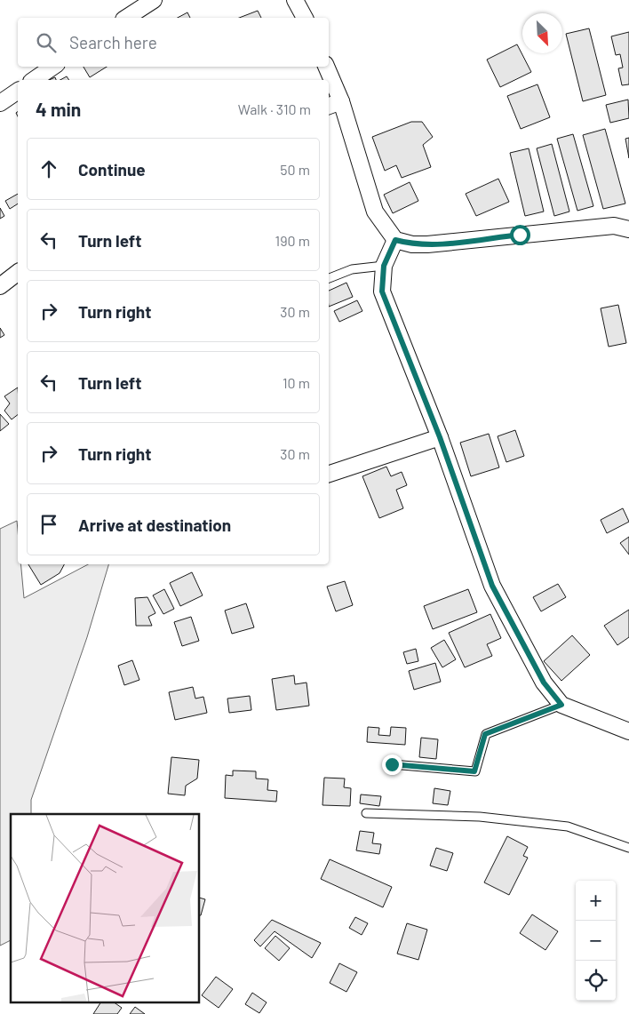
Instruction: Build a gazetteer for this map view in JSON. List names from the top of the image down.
{
  "north": "bottom right",
  "page": {
    "search": "Search here",
    "heading": ["4 min", "Walk · 310 m"],
    "list": [
      ["Continue", "50 m"],
      ["Turn left", "190 m"],
      ["Turn right", "30 m"],
      ["Turn left", "10 m"],
      ["Turn right", "30 m"],
      "Arrive at destination"
    ],
    "map_buttons": ["+", "−"]
  }
}
